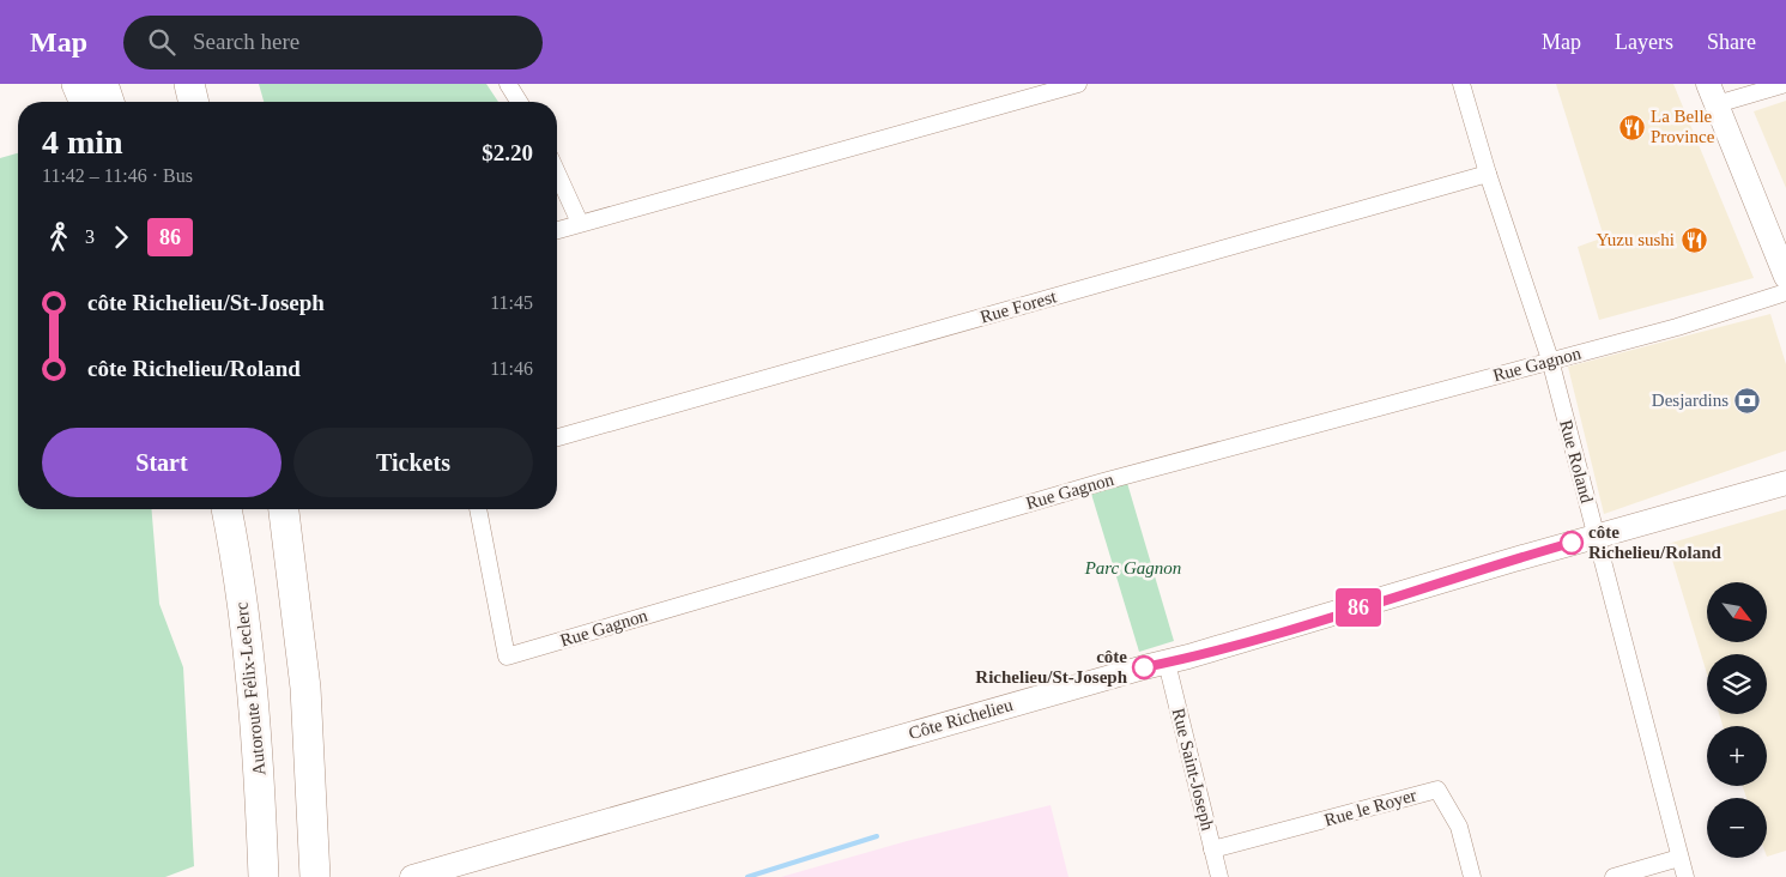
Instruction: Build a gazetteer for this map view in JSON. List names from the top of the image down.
{
  "streets": {
    "highway": ["Autoroute Félix-Leclerc"],
    "street": [
      "Rue Forest",
      "Rue Gagnon",
      "Rue Roland",
      "Côte Richelieu",
      "Rue Saint-Joseph",
      "Rue le Royer"
    ]
  },
  "crossings": [
    ["Rue Forest", "Rue Roland"],
    ["Rue Gagnon", "Rue Roland"],
    ["Rue Roland", "Côte Richelieu"],
    ["Côte Richelieu", "Rue Saint-Joseph"],
    ["Rue Saint-Joseph", "Rue le Royer"]
  ],
  "parks": ["Parc Gagnon"],
  "places": {
    "restaurant": ["La Belle Province", "Yuzu sushi"],
    "bank": ["Desjardins"],
    "other": ["côte Richelieu/Roland", "côte Richelieu/St-Joseph"]
  },
  "lines": ["bus line 86"],
  "north": "bottom right",
  "page": {
    "header": "Map",
    "search": "Search here",
    "nav": ["Map", "Layers", "Share"],
    "on_map": "86",
    "heading": ["4 min", "11:42 – 11:46 · Bus", "$2.20"],
    "legs": ["3", "86"],
    "list": [
      {
        "name": "côte Richelieu/St-Joseph",
        "value": "11:45"
      },
      {
        "name": "côte Richelieu/Roland",
        "value": "11:46"
      }
    ],
    "buttons": ["Start", "Tickets"],
    "map_buttons": ["+", "−"]
  }
}
